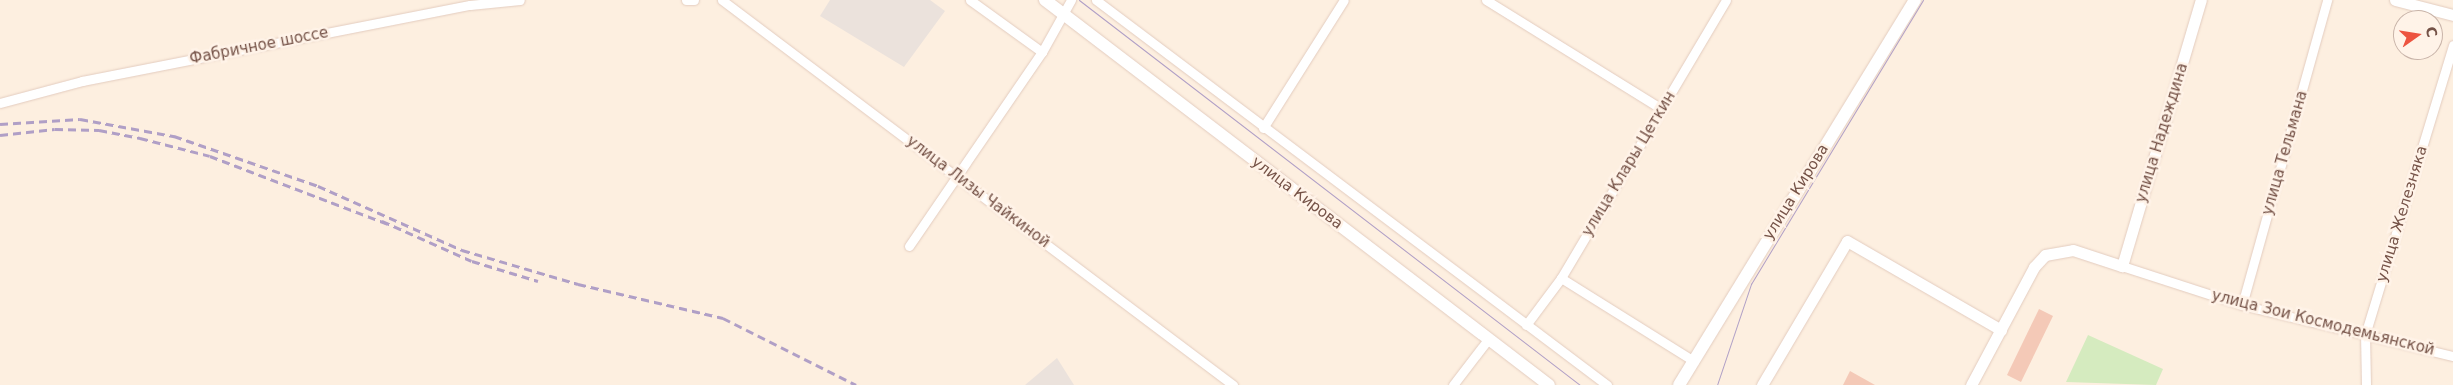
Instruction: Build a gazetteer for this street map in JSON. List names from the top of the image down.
{
  "streets": {
    "main road": ["улица Кирова"],
    "street": [
      "Фабричное шоссе",
      "улица Надеждина",
      "улица Тельмана",
      "улица Клары Цеткин",
      "улица Лизы Чайкиной",
      "улица Железняка",
      "улица Зои Космодемьянской"
    ]
  },
  "crossings": [
    ["улица Надеждина", "улица Зои Космодемьянской"],
    ["улица Тельмана", "улица Зои Космодемьянской"],
    ["улица Железняка", "улица Зои Космодемьянской"]
  ],
  "north": "right"
}
